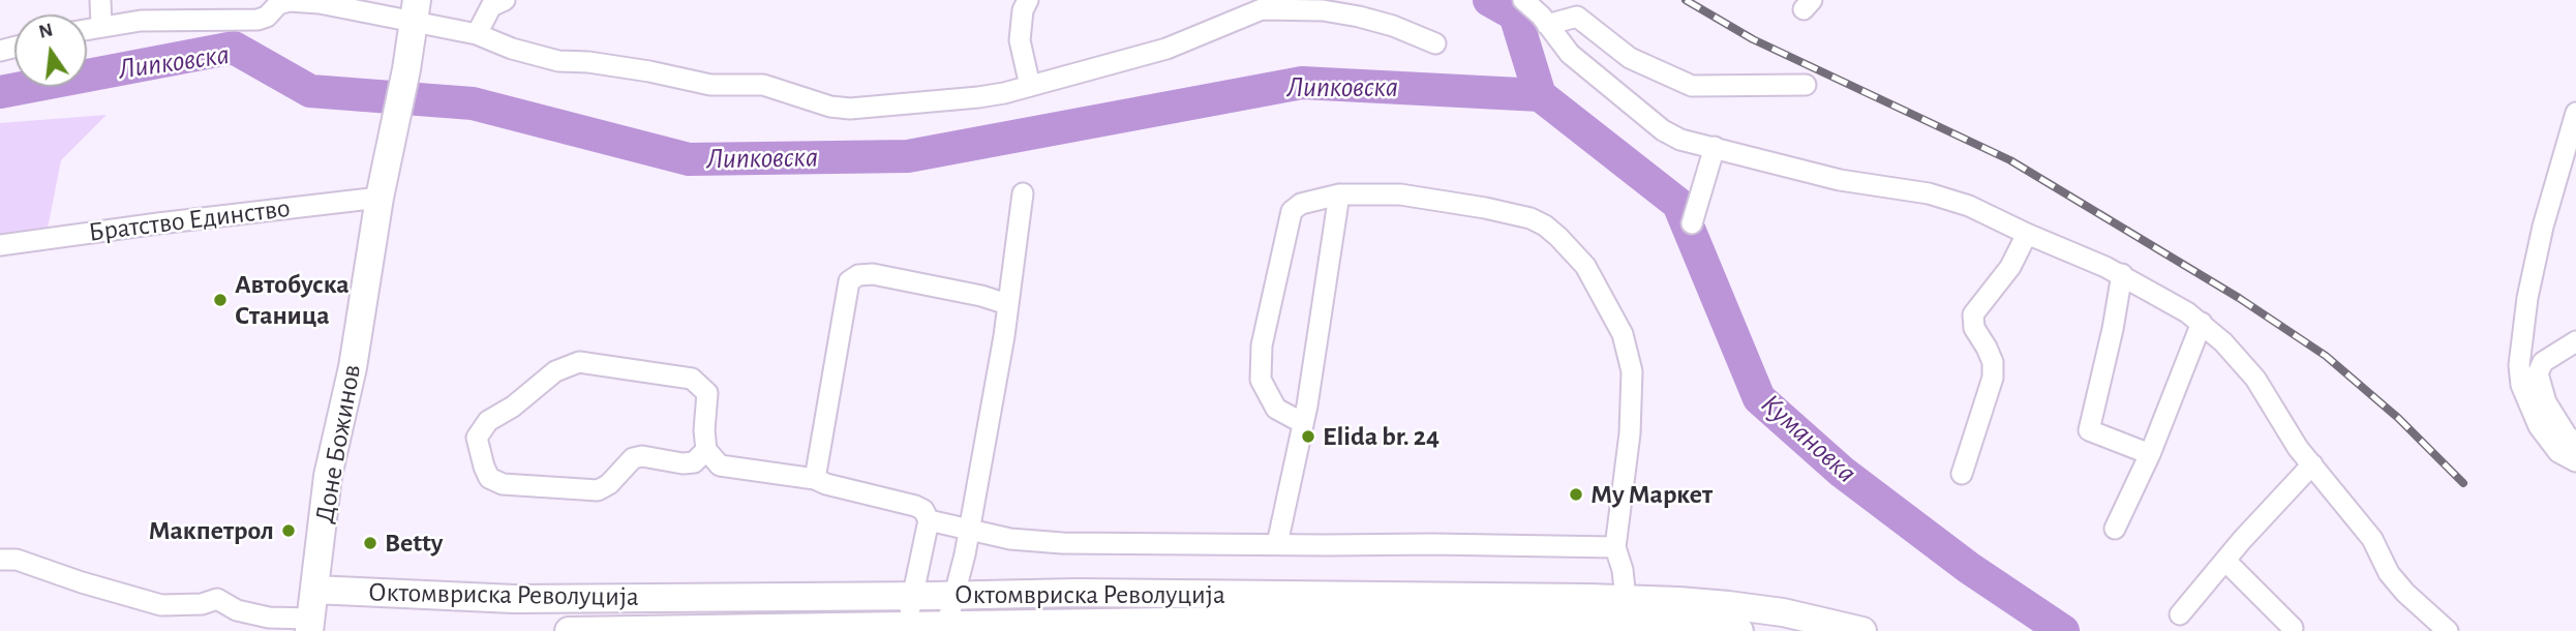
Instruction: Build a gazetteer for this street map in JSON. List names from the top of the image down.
{
  "streets": {
    "street": ["Братство Единство", "Доне Божинов", "Октомвриска Револуција"]
  },
  "crossings": [
    ["Братство Единство", "Доне Божинов"],
    ["Доне Божинов", "Октомвриска Револуција"]
  ],
  "water": ["Липковска", "Кумановка"],
  "places": [
    "Автобуска Станица",
    "Elida br. 24",
    "Му Маркет",
    "Макпетрол",
    "Betty"
  ],
  "north": "top"
}
